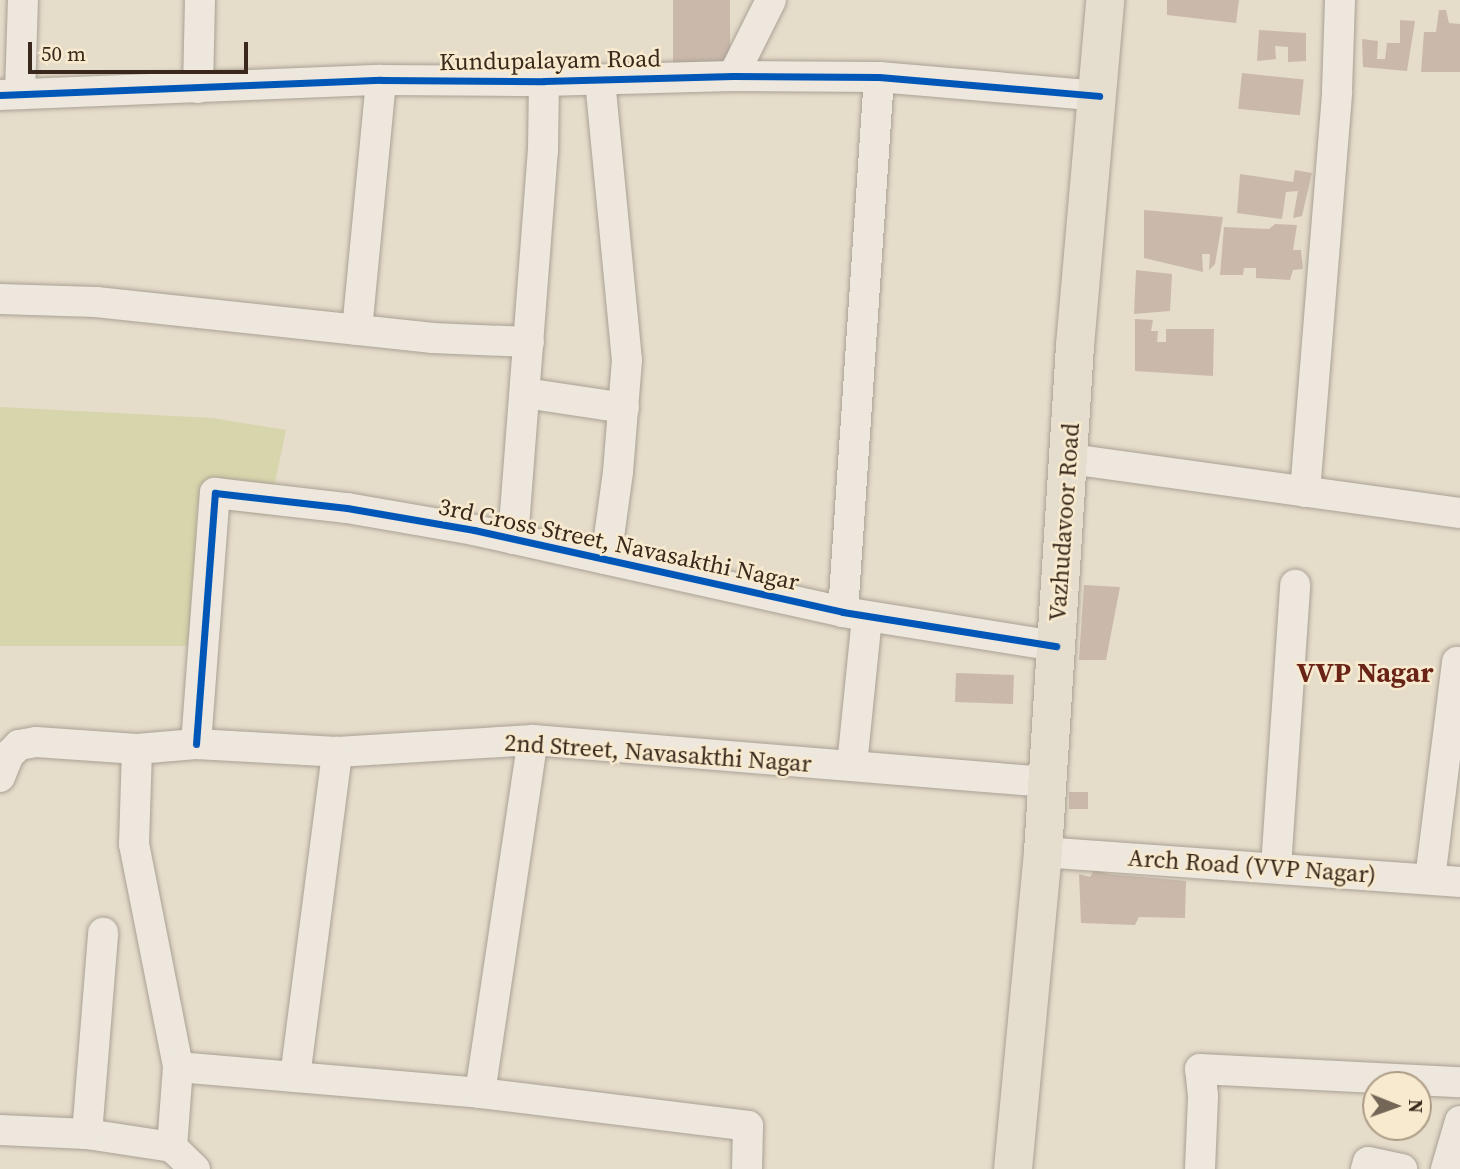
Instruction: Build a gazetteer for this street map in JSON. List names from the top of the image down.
{
  "streets": {
    "main road": ["Vazhudavoor Road"],
    "street": [
      "Kundupalayam Road",
      "3rd Cross Street, Navasakthi Nagar",
      "2nd Street, Navasakthi Nagar",
      "Arch Road (VVP Nagar)"
    ]
  },
  "crossings": [
    ["Kundupalayam Road", "Vazhudavoor Road"],
    ["Vazhudavoor Road", "3rd Cross Street, Navasakthi Nagar"],
    ["Vazhudavoor Road", "2nd Street, Navasakthi Nagar"],
    ["Vazhudavoor Road", "Arch Road (VVP Nagar)"],
    ["3rd Cross Street, Navasakthi Nagar", "2nd Street, Navasakthi Nagar"]
  ],
  "districts": ["VVP Nagar"],
  "scale_bar": "50 m",
  "north": "right"
}
